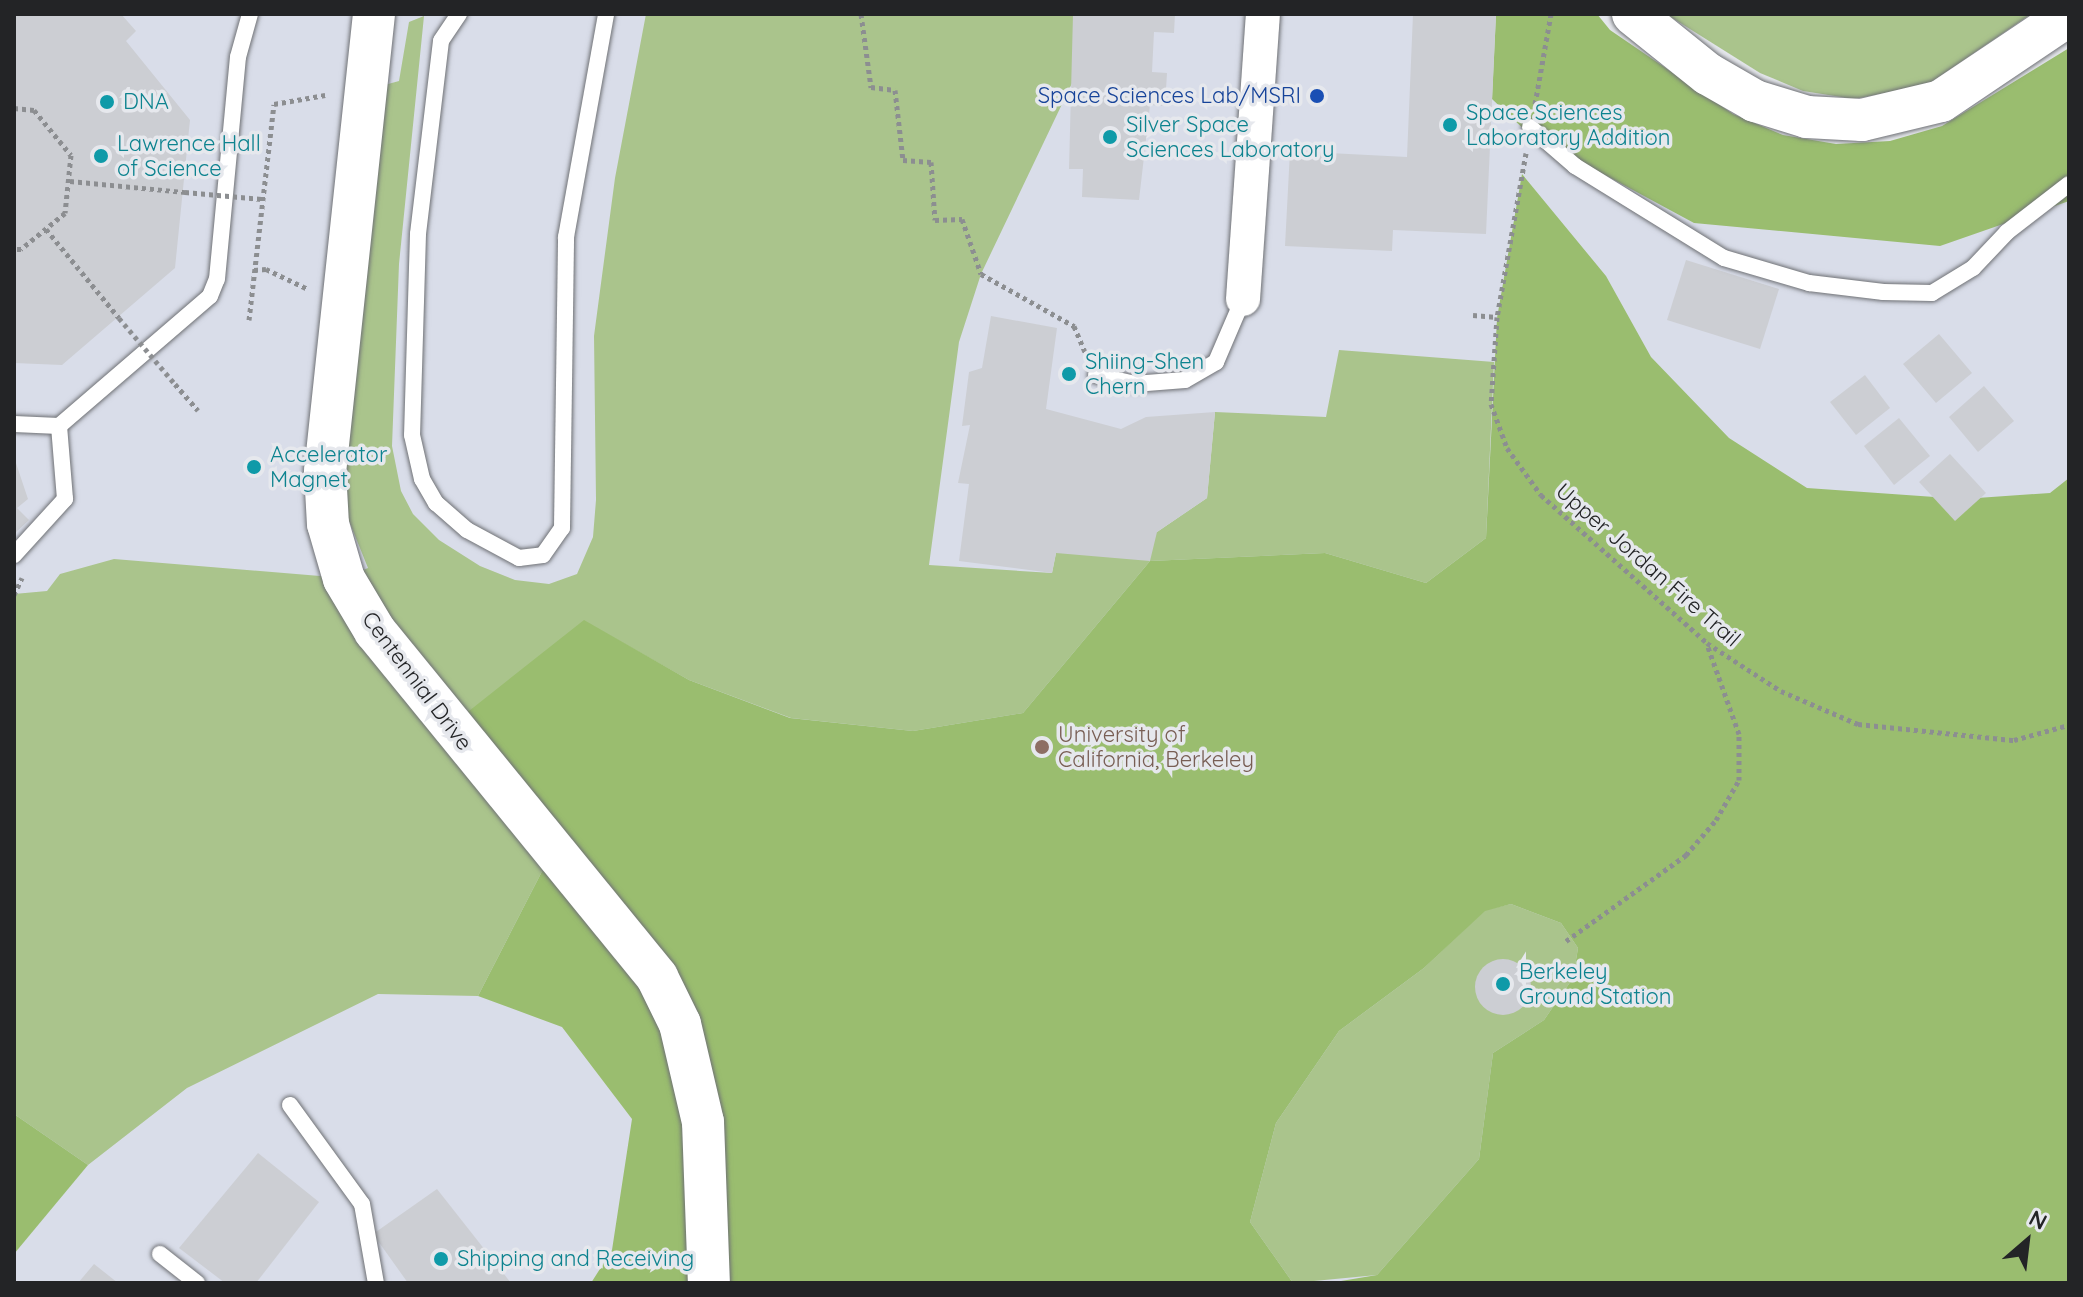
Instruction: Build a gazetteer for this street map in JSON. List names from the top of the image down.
{
  "streets": {
    "street": ["Centennial Drive"],
    "path": ["Upper Jordan Fire Trail"]
  },
  "places": [
    "Space Sciences Lab/MSRI",
    "DNA",
    "Space Sciences Laboratory Addition",
    "Silver Space Sciences Laboratory",
    "Lawrence Hall of Science",
    "Shiing-Shen Chern",
    "Accelerator Magnet",
    "University of California, Berkeley",
    "Berkeley Ground Station",
    "Shipping and Receiving"
  ],
  "north": "top right"
}
